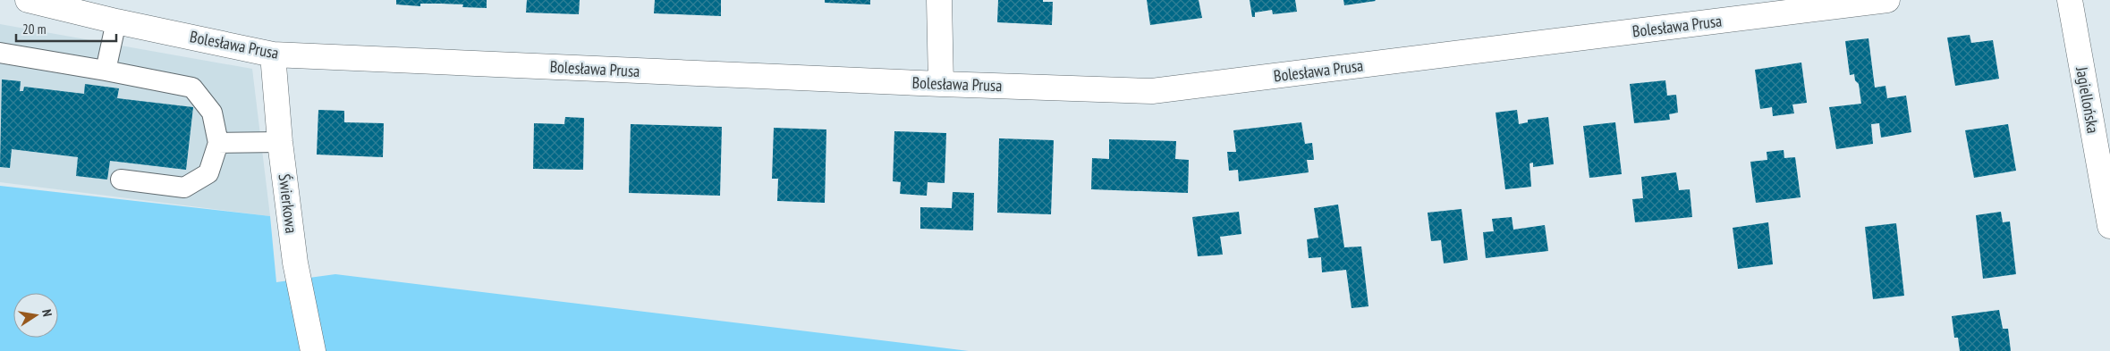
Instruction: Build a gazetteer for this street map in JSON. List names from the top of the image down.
{
  "streets": {
    "street": ["Bolesława Prusa", "Jagiellońska", "Świerkowa"]
  },
  "crossings": [
    ["Bolesława Prusa", "Świerkowa"]
  ],
  "scale_bar": "20 m",
  "north": "right"
}
